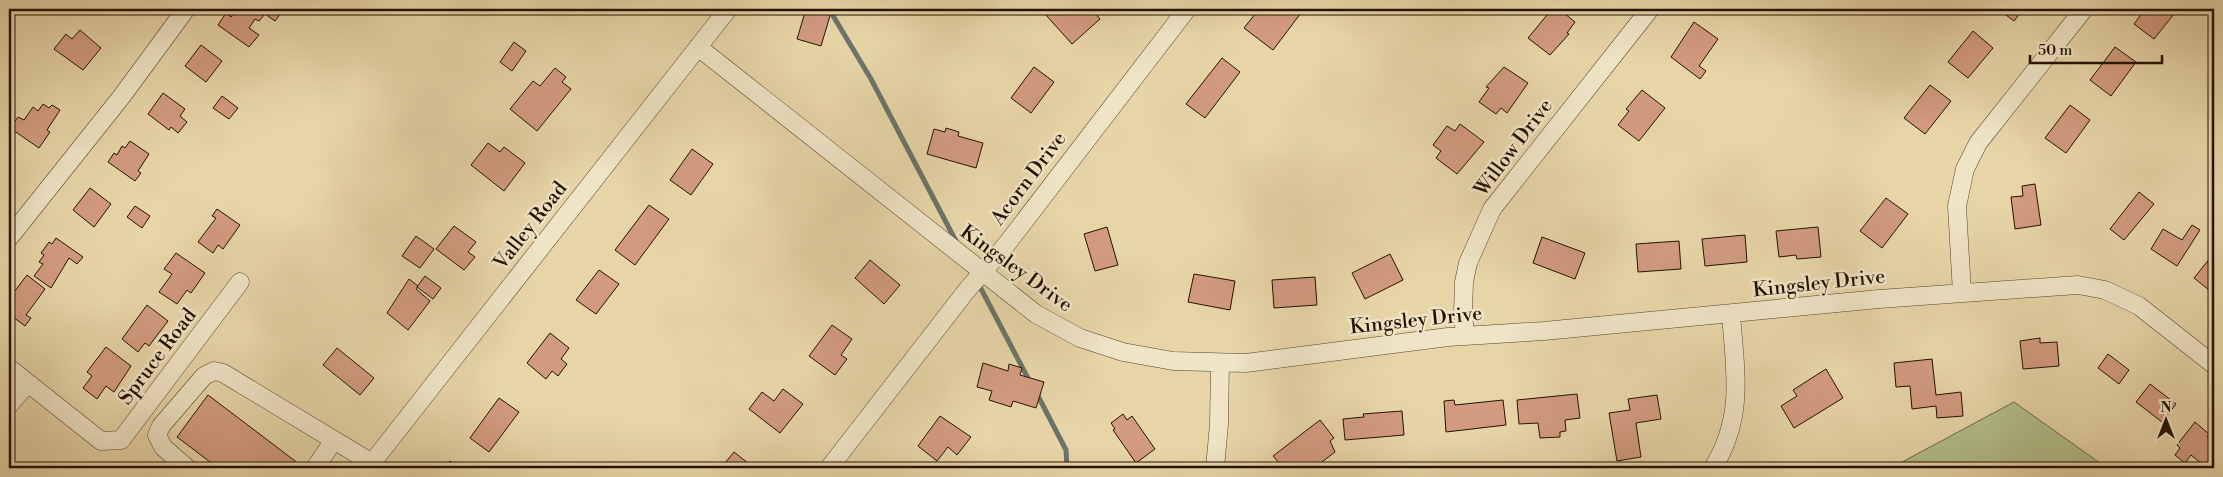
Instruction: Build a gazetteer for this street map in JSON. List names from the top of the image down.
{
  "streets": {
    "street": [
      "Willow Drive",
      "Acorn Drive",
      "Valley Road",
      "Kingsley Drive",
      "Spruce Road"
    ]
  },
  "crossings": [
    ["Willow Drive", "Kingsley Drive"],
    ["Acorn Drive", "Kingsley Drive"],
    ["Valley Road", "Kingsley Drive"]
  ],
  "scale_bar": "50 m",
  "north": "top"
}
